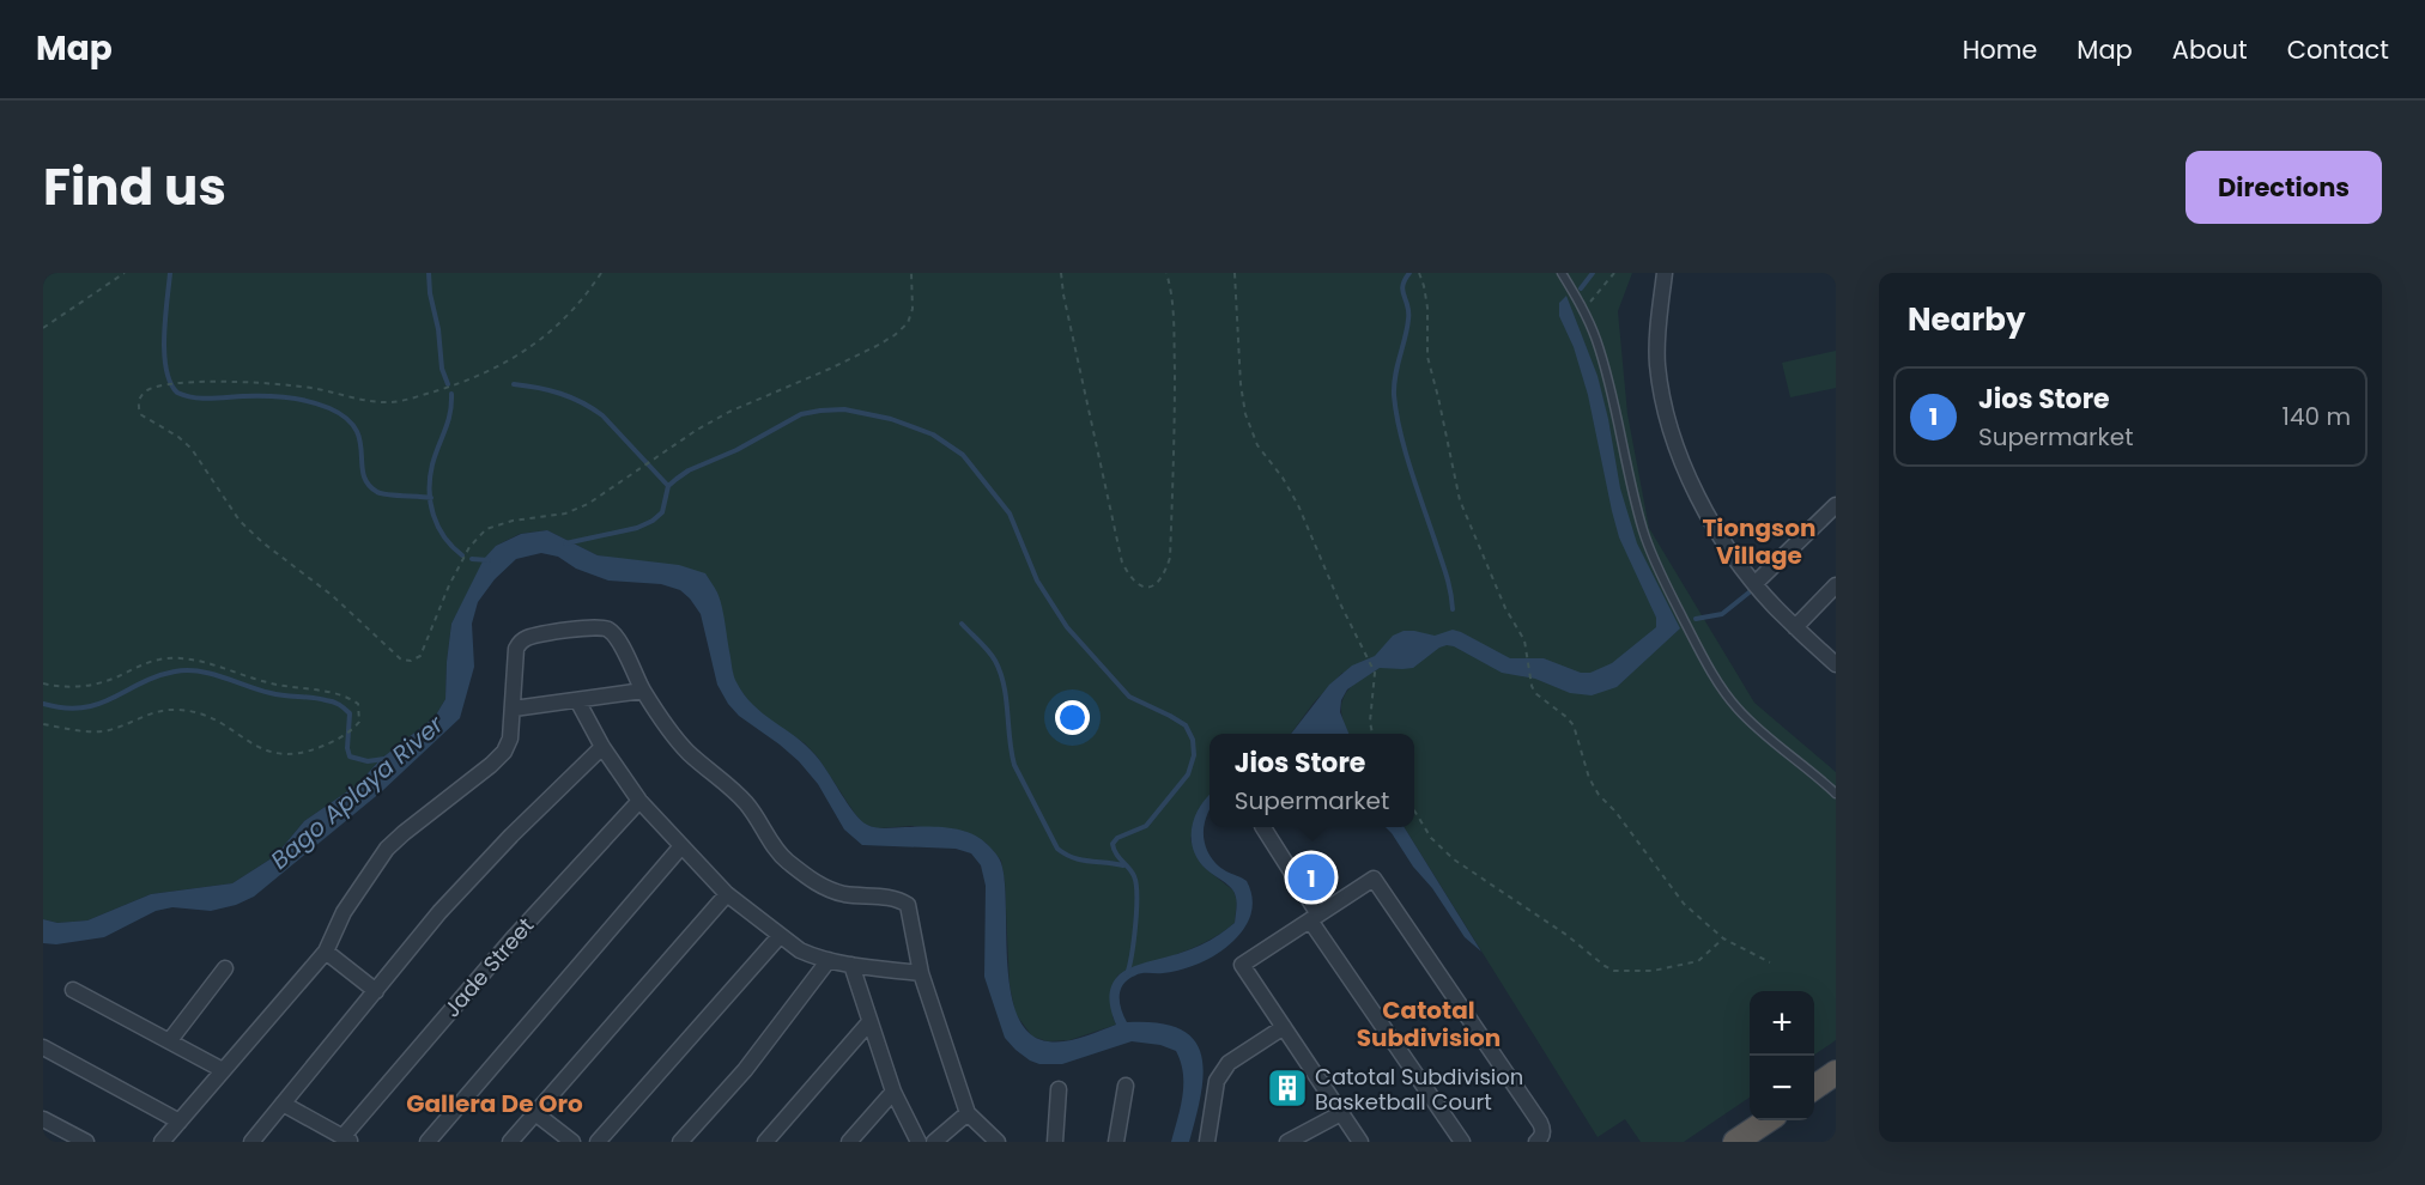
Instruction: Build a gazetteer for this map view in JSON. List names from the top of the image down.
{
  "streets": {
    "street": ["Jade Street"]
  },
  "districts": ["Tiongson Village", "Catotal Subdivision", "Gallera De Oro"],
  "water": ["Bago Aplaya River"],
  "places": {
    "building": ["Catotal Subdivision Basketball Court"]
  },
  "page": {
    "header": "Map",
    "nav": [
      "Home",
      "Map",
      "About",
      "Contact"
    ],
    "title": "Find us",
    "buttons": "Directions",
    "heading": "Nearby",
    "list": [
      {
        "mark": "1",
        "name": "Jios Store",
        "note": "Supermarket",
        "value": "140 m"
      }
    ],
    "popup": ["Jios Store", "Supermarket"],
    "pins": "1",
    "map_buttons": ["+", "−"]
  }
}
